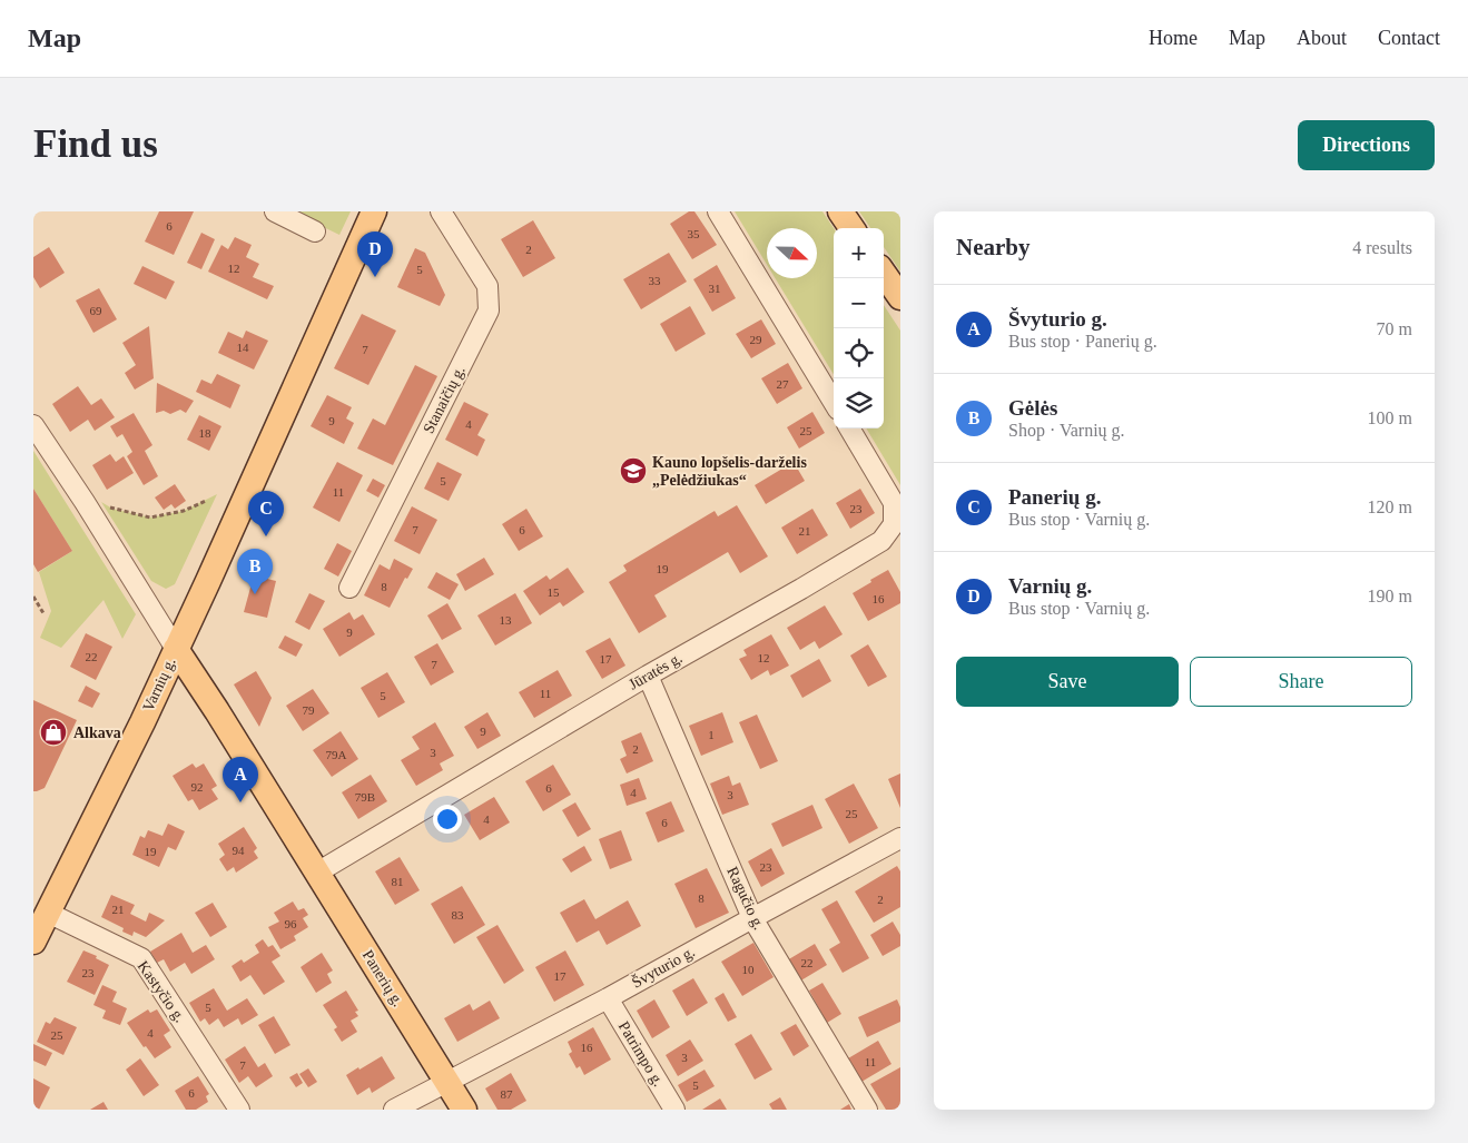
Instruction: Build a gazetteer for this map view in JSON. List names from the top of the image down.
{
  "streets": {
    "main road": ["Varnių g.", "Panerių g."],
    "street": [
      "Stanaičių g.",
      "Jūratės g.",
      "Ragučio g.",
      "Švyturio g.",
      "Kastyčio g.",
      "Patrimpo g."
    ]
  },
  "crossings": [
    ["Jūratės g.", "Ragučio g."],
    ["Jūratės g.", "Panerių g."],
    ["Varnių g.", "Panerių g."],
    ["Varnių g.", "Kastyčio g."],
    ["Ragučio g.", "Švyturio g."],
    ["Švyturio g.", "Panerių g."],
    ["Švyturio g.", "Patrimpo g."]
  ],
  "places": {
    "school or university": ["Kauno lopšelis-darželis „Pelėdžiukas“"],
    "shop": ["Alkava"]
  },
  "house_numbers": [
    "6",
    "35",
    "2",
    "12",
    "5",
    "33",
    "31",
    "69",
    "29",
    "14",
    "7",
    "27",
    "9",
    "4",
    "25",
    "18",
    "5",
    "11",
    "23",
    "7",
    "6",
    "21",
    "19",
    "8",
    "15",
    "16",
    "13",
    "9",
    "22",
    "12",
    "17",
    "7",
    "11",
    "5",
    "79",
    "9",
    "1",
    "2",
    "3",
    "79A",
    "92",
    "6",
    "4",
    "3",
    "79B",
    "25",
    "4",
    "6",
    "94",
    "19",
    "23",
    "81",
    "8",
    "2",
    "21",
    "83",
    "96",
    "22",
    "10",
    "23",
    "17",
    "5",
    "4",
    "25",
    "16",
    "3",
    "11",
    "7",
    "5",
    "6",
    "87"
  ],
  "north": "right",
  "page": {
    "header": "Map",
    "nav": [
      "Home",
      "Map",
      "About",
      "Contact"
    ],
    "buttons": [
      "Directions",
      ["Save", "Share"]
    ],
    "title": "Find us",
    "heading": ["Nearby", "4 results"],
    "map_buttons": ["+", "−"],
    "pins": [
      "D",
      "C",
      "B",
      "A"
    ],
    "list": [
      {
        "mark": "A",
        "name": "Švyturio g.",
        "note": "Bus stop · Panerių g.",
        "value": "70 m"
      },
      {
        "mark": "B",
        "name": "Gėlės",
        "note": "Shop · Varnių g.",
        "value": "100 m"
      },
      {
        "mark": "C",
        "name": "Panerių g.",
        "note": "Bus stop · Varnių g.",
        "value": "120 m"
      },
      {
        "mark": "D",
        "name": "Varnių g.",
        "note": "Bus stop · Varnių g.",
        "value": "190 m"
      }
    ]
  }
}
